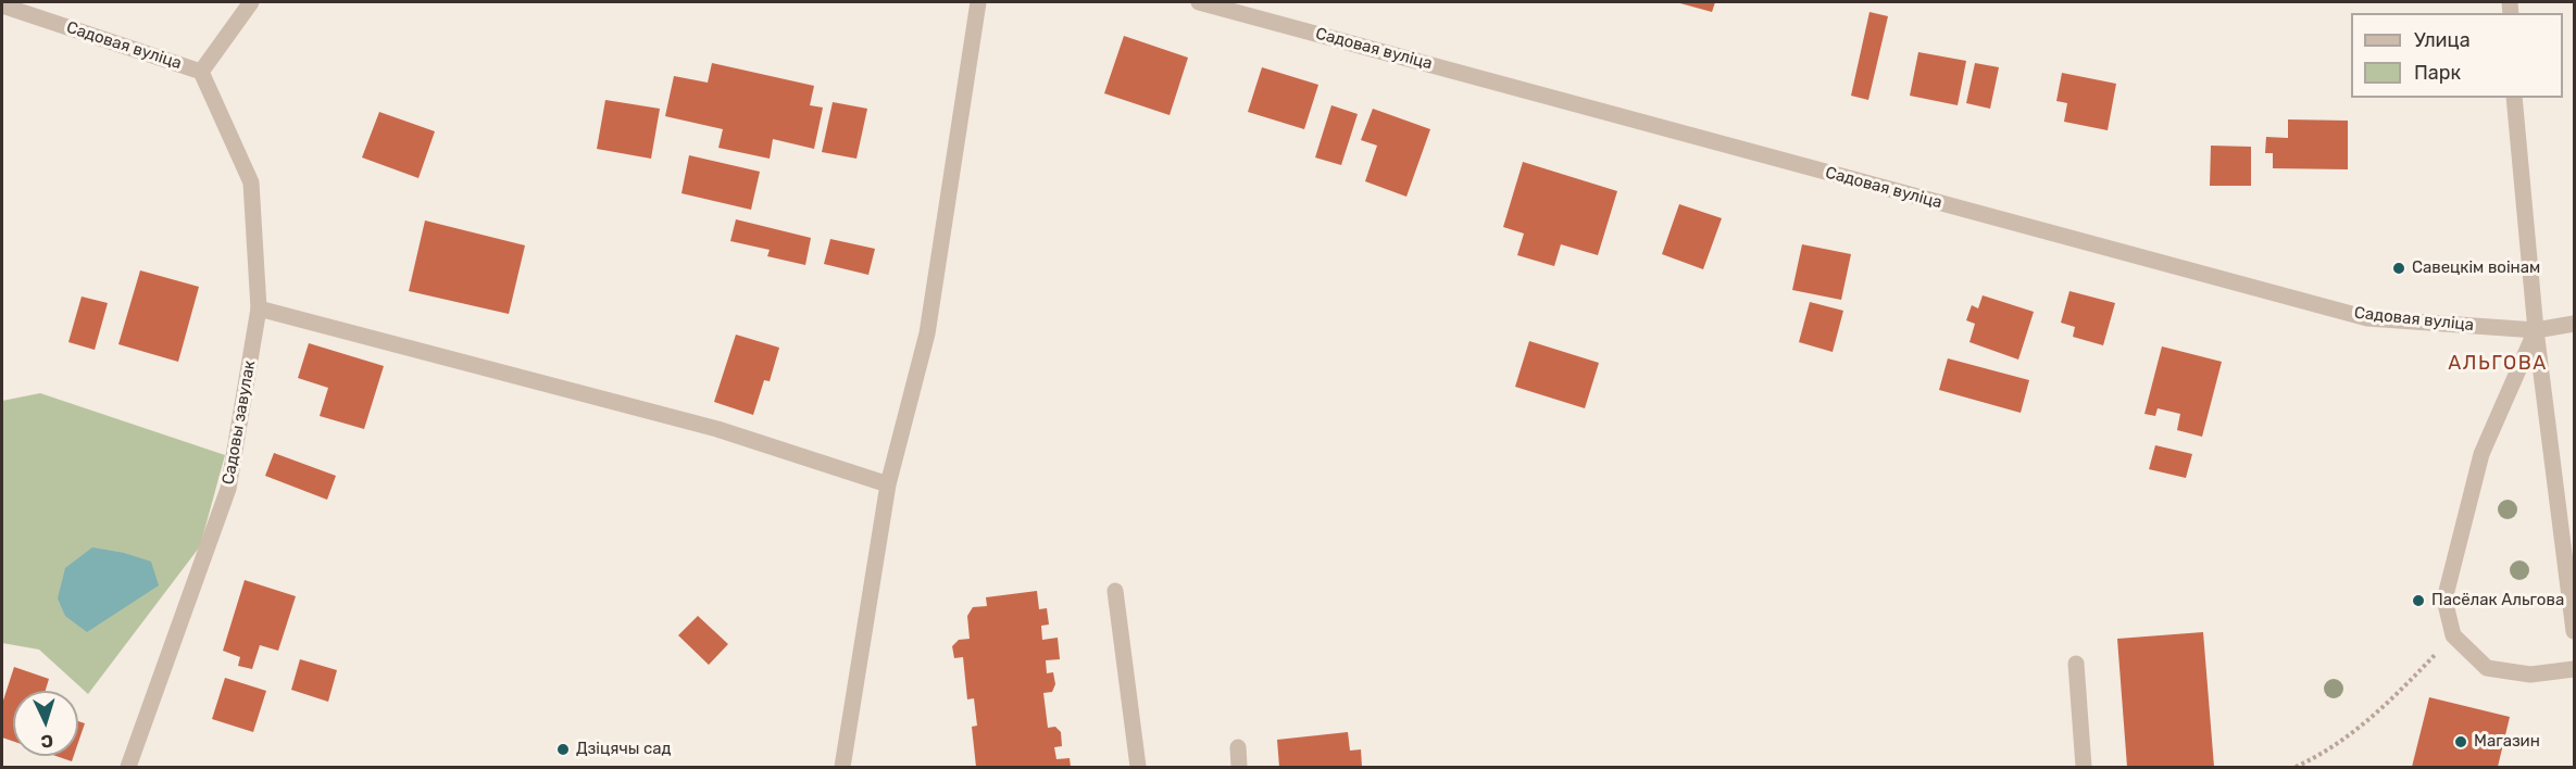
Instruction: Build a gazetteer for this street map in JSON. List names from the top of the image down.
{
  "streets": {
    "street": ["Садовая вуліца", "Садовы завулак"]
  },
  "crossings": [
    ["Садовая вуліца", "Садовы завулак"]
  ],
  "districts": ["АЛЬГОВА"],
  "places": [
    "Савецкім воінам",
    "Пасёлак Альгова",
    "Магазин",
    "Дзіцячы сад"
  ],
  "legend": ["Улица", "Парк"],
  "north": "bottom"
}
